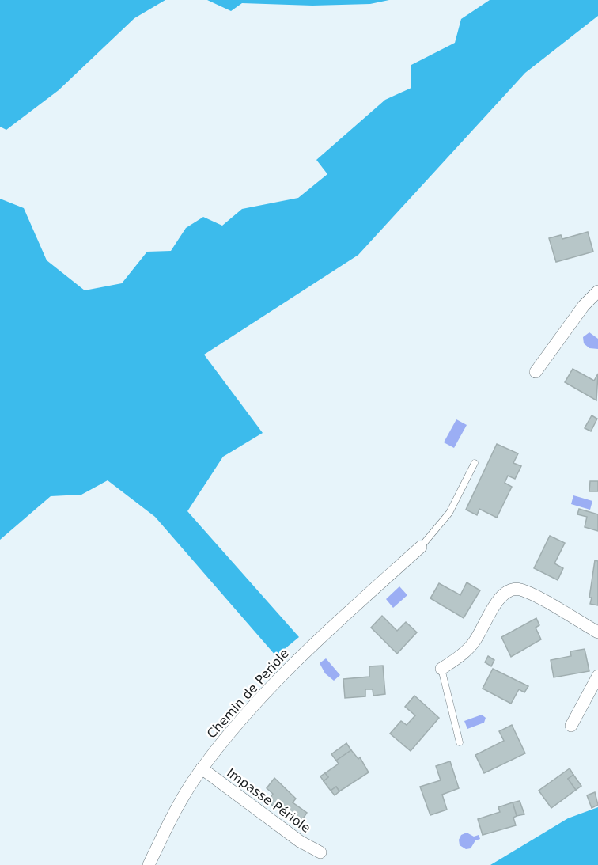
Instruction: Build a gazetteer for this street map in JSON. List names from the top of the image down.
{
  "streets": {
    "street": ["Chemin de Periole", "Impasse Périole"]
  },
  "crossings": [
    ["Chemin de Periole", "Impasse Périole"]
  ]
}
